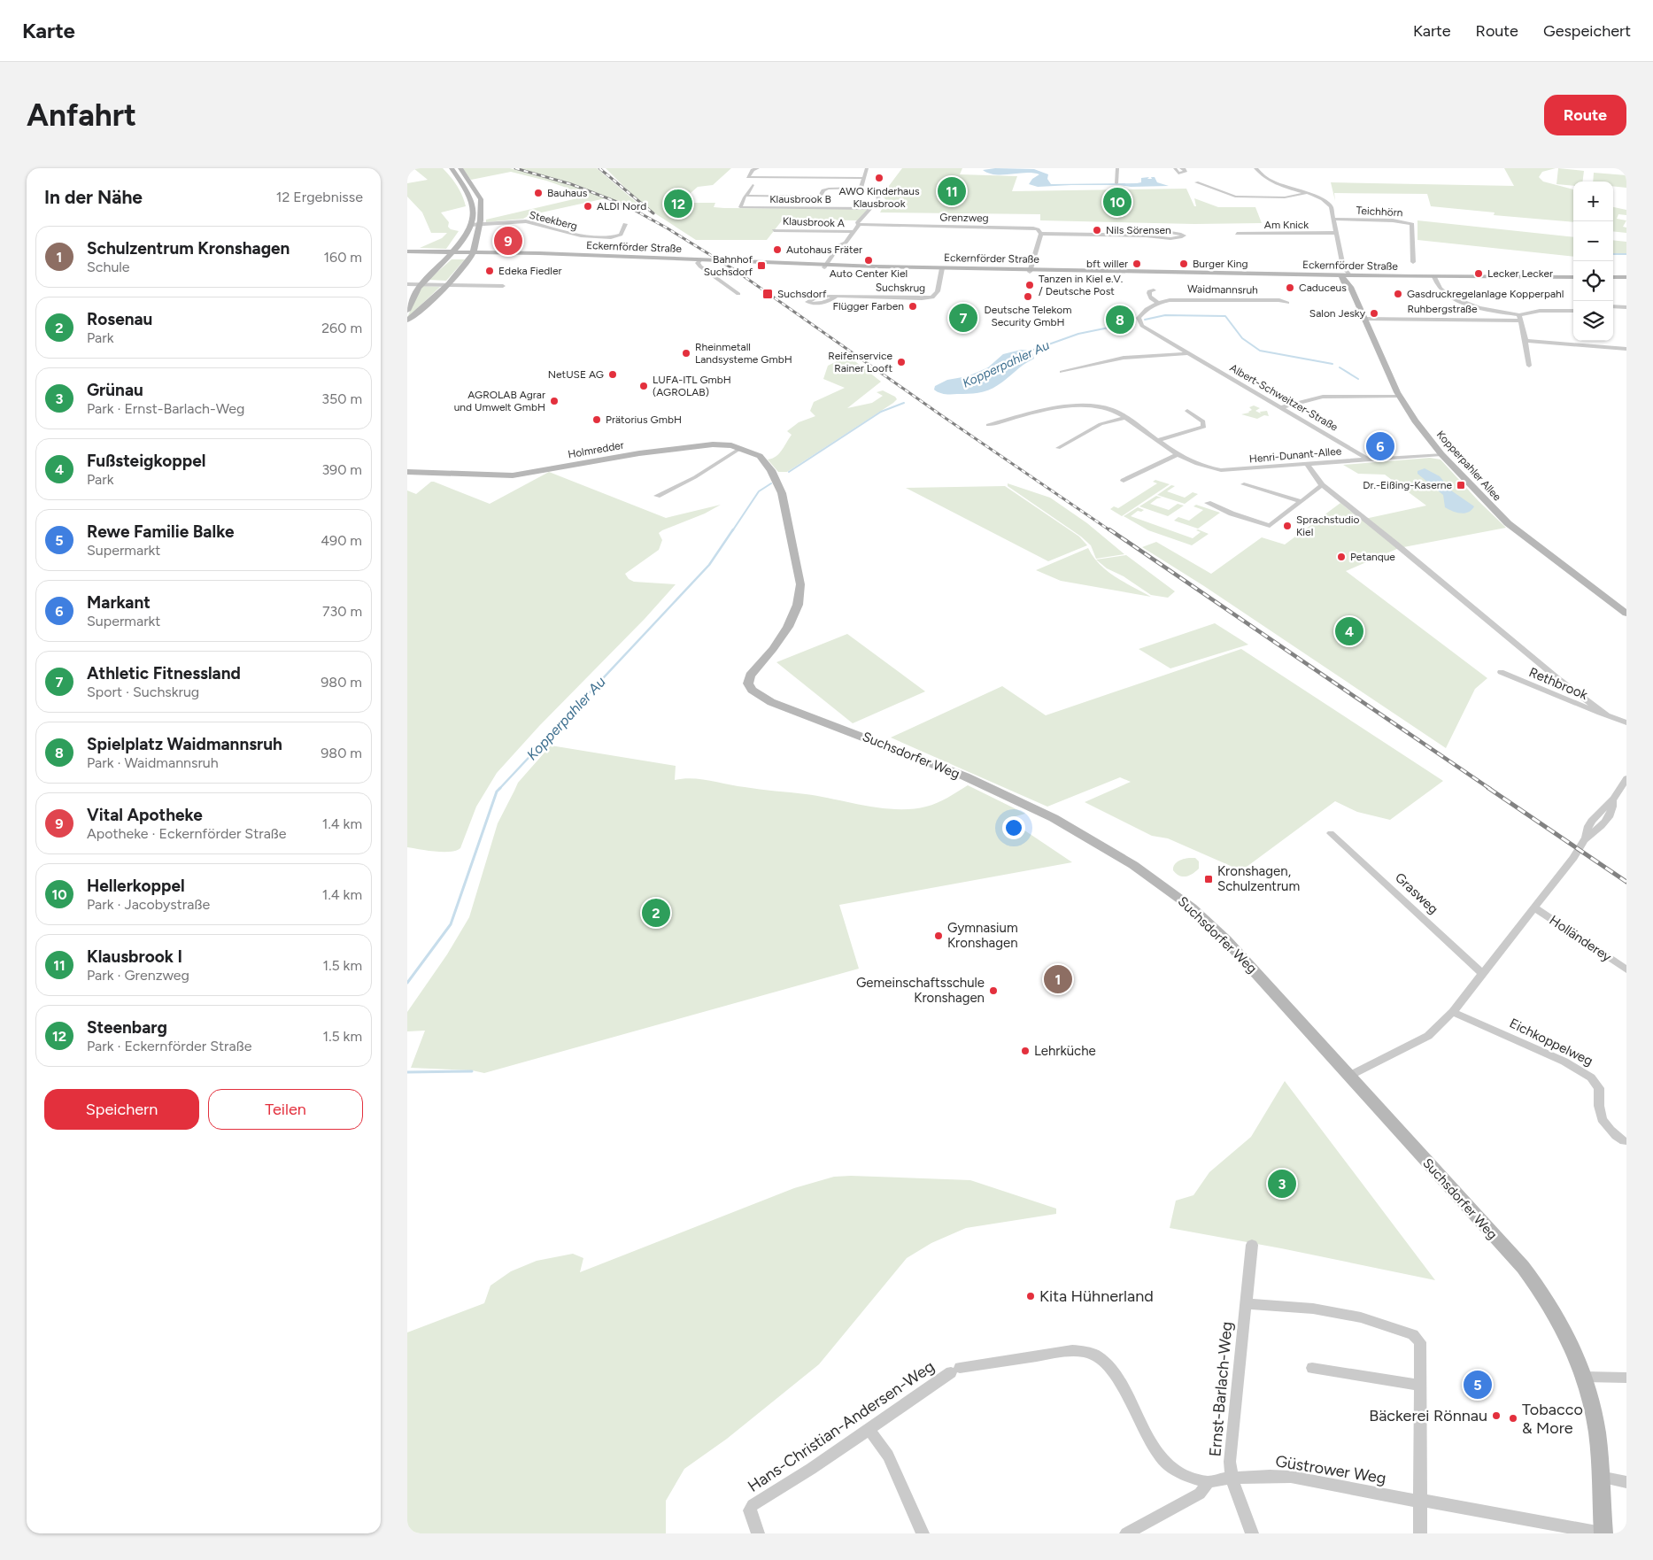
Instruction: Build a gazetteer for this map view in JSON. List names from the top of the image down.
{
  "streets": {
    "street": [
      "Klausbrook B",
      "Teichhörn",
      "Grenzweg",
      "Steekberg",
      "Klausbrook A",
      "Am Knick",
      "Eckernförder Straße",
      "Suchskrug",
      "Waidmannsruh",
      "Ruhbergstraße",
      "Albert-Schweitzer-Straße",
      "Holmredder",
      "Henri-Dunant-Allee",
      "Kopperpahler Allee",
      "Rethbrook",
      "Suchsdorfer Weg",
      "Grasweg",
      "Holländerey",
      "Eichkoppelweg",
      "Ernst-Barlach-Weg",
      "Hans-Christian-Andersen-Weg",
      "Güstrower Weg"
    ]
  },
  "crossings": [
    ["Eckernförder Straße", "Suchskrug"],
    ["Eckernförder Straße", "Kopperpahler Allee"],
    ["Waidmannsruh", "Albert-Schweitzer-Straße"],
    ["Ruhbergstraße", "Kopperpahler Allee"],
    ["Albert-Schweitzer-Straße", "Henri-Dunant-Allee"],
    ["Holmredder", "Suchsdorfer Weg"],
    ["Henri-Dunant-Allee", "Kopperpahler Allee"],
    ["Suchsdorfer Weg", "Güstrower Weg"],
    ["Ernst-Barlach-Weg", "Güstrower Weg"],
    ["Hans-Christian-Andersen-Weg", "Güstrower Weg"]
  ],
  "water": ["Kopperpahler Au"],
  "places": {
    "other": [
      "AWO Kinderhaus Klausbrook",
      "Bauhaus",
      "ALDI Nord",
      "Nils Sörensen",
      "Autohaus Fräter",
      "Auto Center Kiel",
      "bft willer",
      "Burger King",
      "Edeka Fiedler",
      "Lecker Lecker",
      "Tanzen in Kiel e.V. / Deutsche Post",
      "Caduceus",
      "Gasdruckregelanlage Kopperpahl",
      "Deutsche Telekom Security GmbH",
      "Flügger Farben",
      "Salon Jesky",
      "Rheinmetall Landsysteme GmbH",
      "Reifenservice Rainer Looft",
      "NetUSE AG",
      "LUFA-ITL GmbH (AGROLAB)",
      "AGROLAB Agrar und Umwelt GmbH",
      "Prätorius GmbH",
      "Sprachstudio Kiel",
      "Petanque",
      "Gymnasium Kronshagen",
      "Gemeinschaftsschule Kronshagen",
      "Lehrküche",
      "Kita Hühnerland",
      "Bäckerei Rönnau",
      "Tobacco & More"
    ],
    "transit": [
      "Bahnhof Suchsdorf",
      "Suchsdorf",
      "Dr.-Eißing-Kaserne",
      "Kronshagen, Schulzentrum"
    ]
  },
  "page": {
    "header": "Karte",
    "nav": ["Karte", "Route", "Gespeichert"],
    "buttons": [
      "Route",
      ["Speichern", "Teilen"]
    ],
    "title": "Anfahrt",
    "heading": ["In der Nähe", "12 Ergebnisse"],
    "pins": [
      "11",
      "10",
      "12",
      "9",
      "7",
      "8",
      "6",
      "4",
      "2",
      "1",
      "3",
      "5"
    ],
    "map_buttons": ["+", "−"],
    "list": [
      {
        "mark": "1",
        "name": "Schulzentrum Kronshagen",
        "note": "Schule",
        "value": "160 m"
      },
      {
        "mark": "2",
        "name": "Rosenau",
        "note": "Park",
        "value": "260 m"
      },
      {
        "mark": "3",
        "name": "Grünau",
        "note": "Park · Ernst-Barlach-Weg",
        "value": "350 m"
      },
      {
        "mark": "4",
        "name": "Fußsteigkoppel",
        "note": "Park",
        "value": "390 m"
      },
      {
        "mark": "5",
        "name": "Rewe Familie Balke",
        "note": "Supermarkt",
        "value": "490 m"
      },
      {
        "mark": "6",
        "name": "Markant",
        "note": "Supermarkt",
        "value": "730 m"
      },
      {
        "mark": "7",
        "name": "Athletic Fitnessland",
        "note": "Sport · Suchskrug",
        "value": "980 m"
      },
      {
        "mark": "8",
        "name": "Spielplatz Waidmannsruh",
        "note": "Park · Waidmannsruh",
        "value": "980 m"
      },
      {
        "mark": "9",
        "name": "Vital Apotheke",
        "note": "Apotheke · Eckernförder Straße",
        "value": "1.4 km"
      },
      {
        "mark": "10",
        "name": "Hellerkoppel",
        "note": "Park · Jacobystraße",
        "value": "1.4 km"
      },
      {
        "mark": "11",
        "name": "Klausbrook I",
        "note": "Park · Grenzweg",
        "value": "1.5 km"
      },
      {
        "mark": "12",
        "name": "Steenbarg",
        "note": "Park · Eckernförder Straße",
        "value": "1.5 km"
      }
    ]
  }
}
